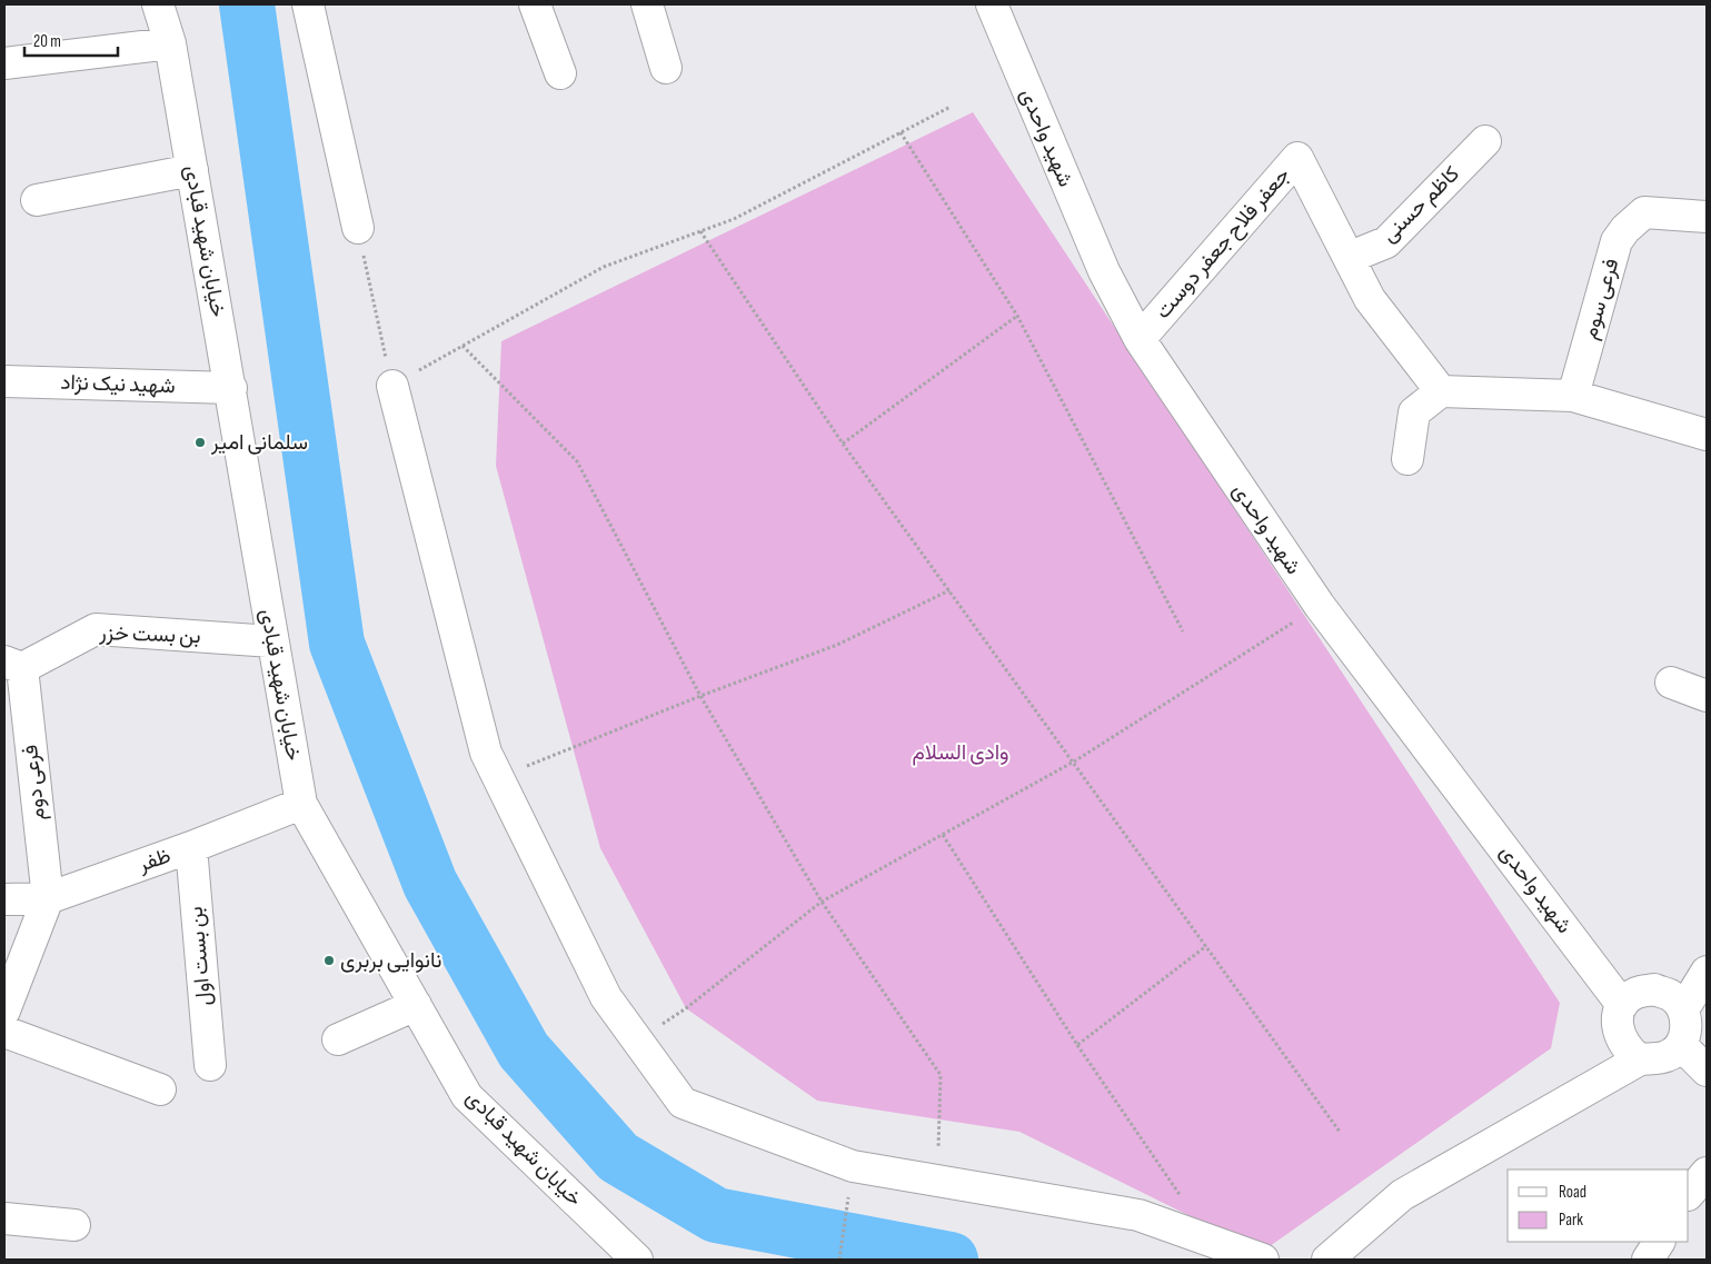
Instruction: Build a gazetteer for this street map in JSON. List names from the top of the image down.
{
  "streets": {
    "street": [
      "شهید واحدی",
      "کاظم حسنی",
      "خیابان شهید قبادی",
      "جعفر فلاح جعفر دوست",
      "فرعی سوم",
      "شهید نیک نژاد",
      "بن بست خزر",
      "فرعی دوم",
      "ظفر",
      "بن بست اول"
    ]
  },
  "crossings": [
    ["شهید واحدی", "جعفر فلاح جعفر دوست"],
    ["کاظم حسنی", "جعفر فلاح جعفر دوست"],
    ["خیابان شهید قبادی", "شهید نیک نژاد"],
    ["خیابان شهید قبادی", "بن بست خزر"],
    ["خیابان شهید قبادی", "ظفر"],
    ["بن بست خزر", "فرعی دوم"],
    ["فرعی دوم", "ظفر"],
    ["ظفر", "بن بست اول"]
  ],
  "parks": ["وادی السلام"],
  "places": ["سلمانی امیر", "نانوایی بربری"],
  "legend": ["Road", "Park"],
  "scale_bar": "20 m"
}
